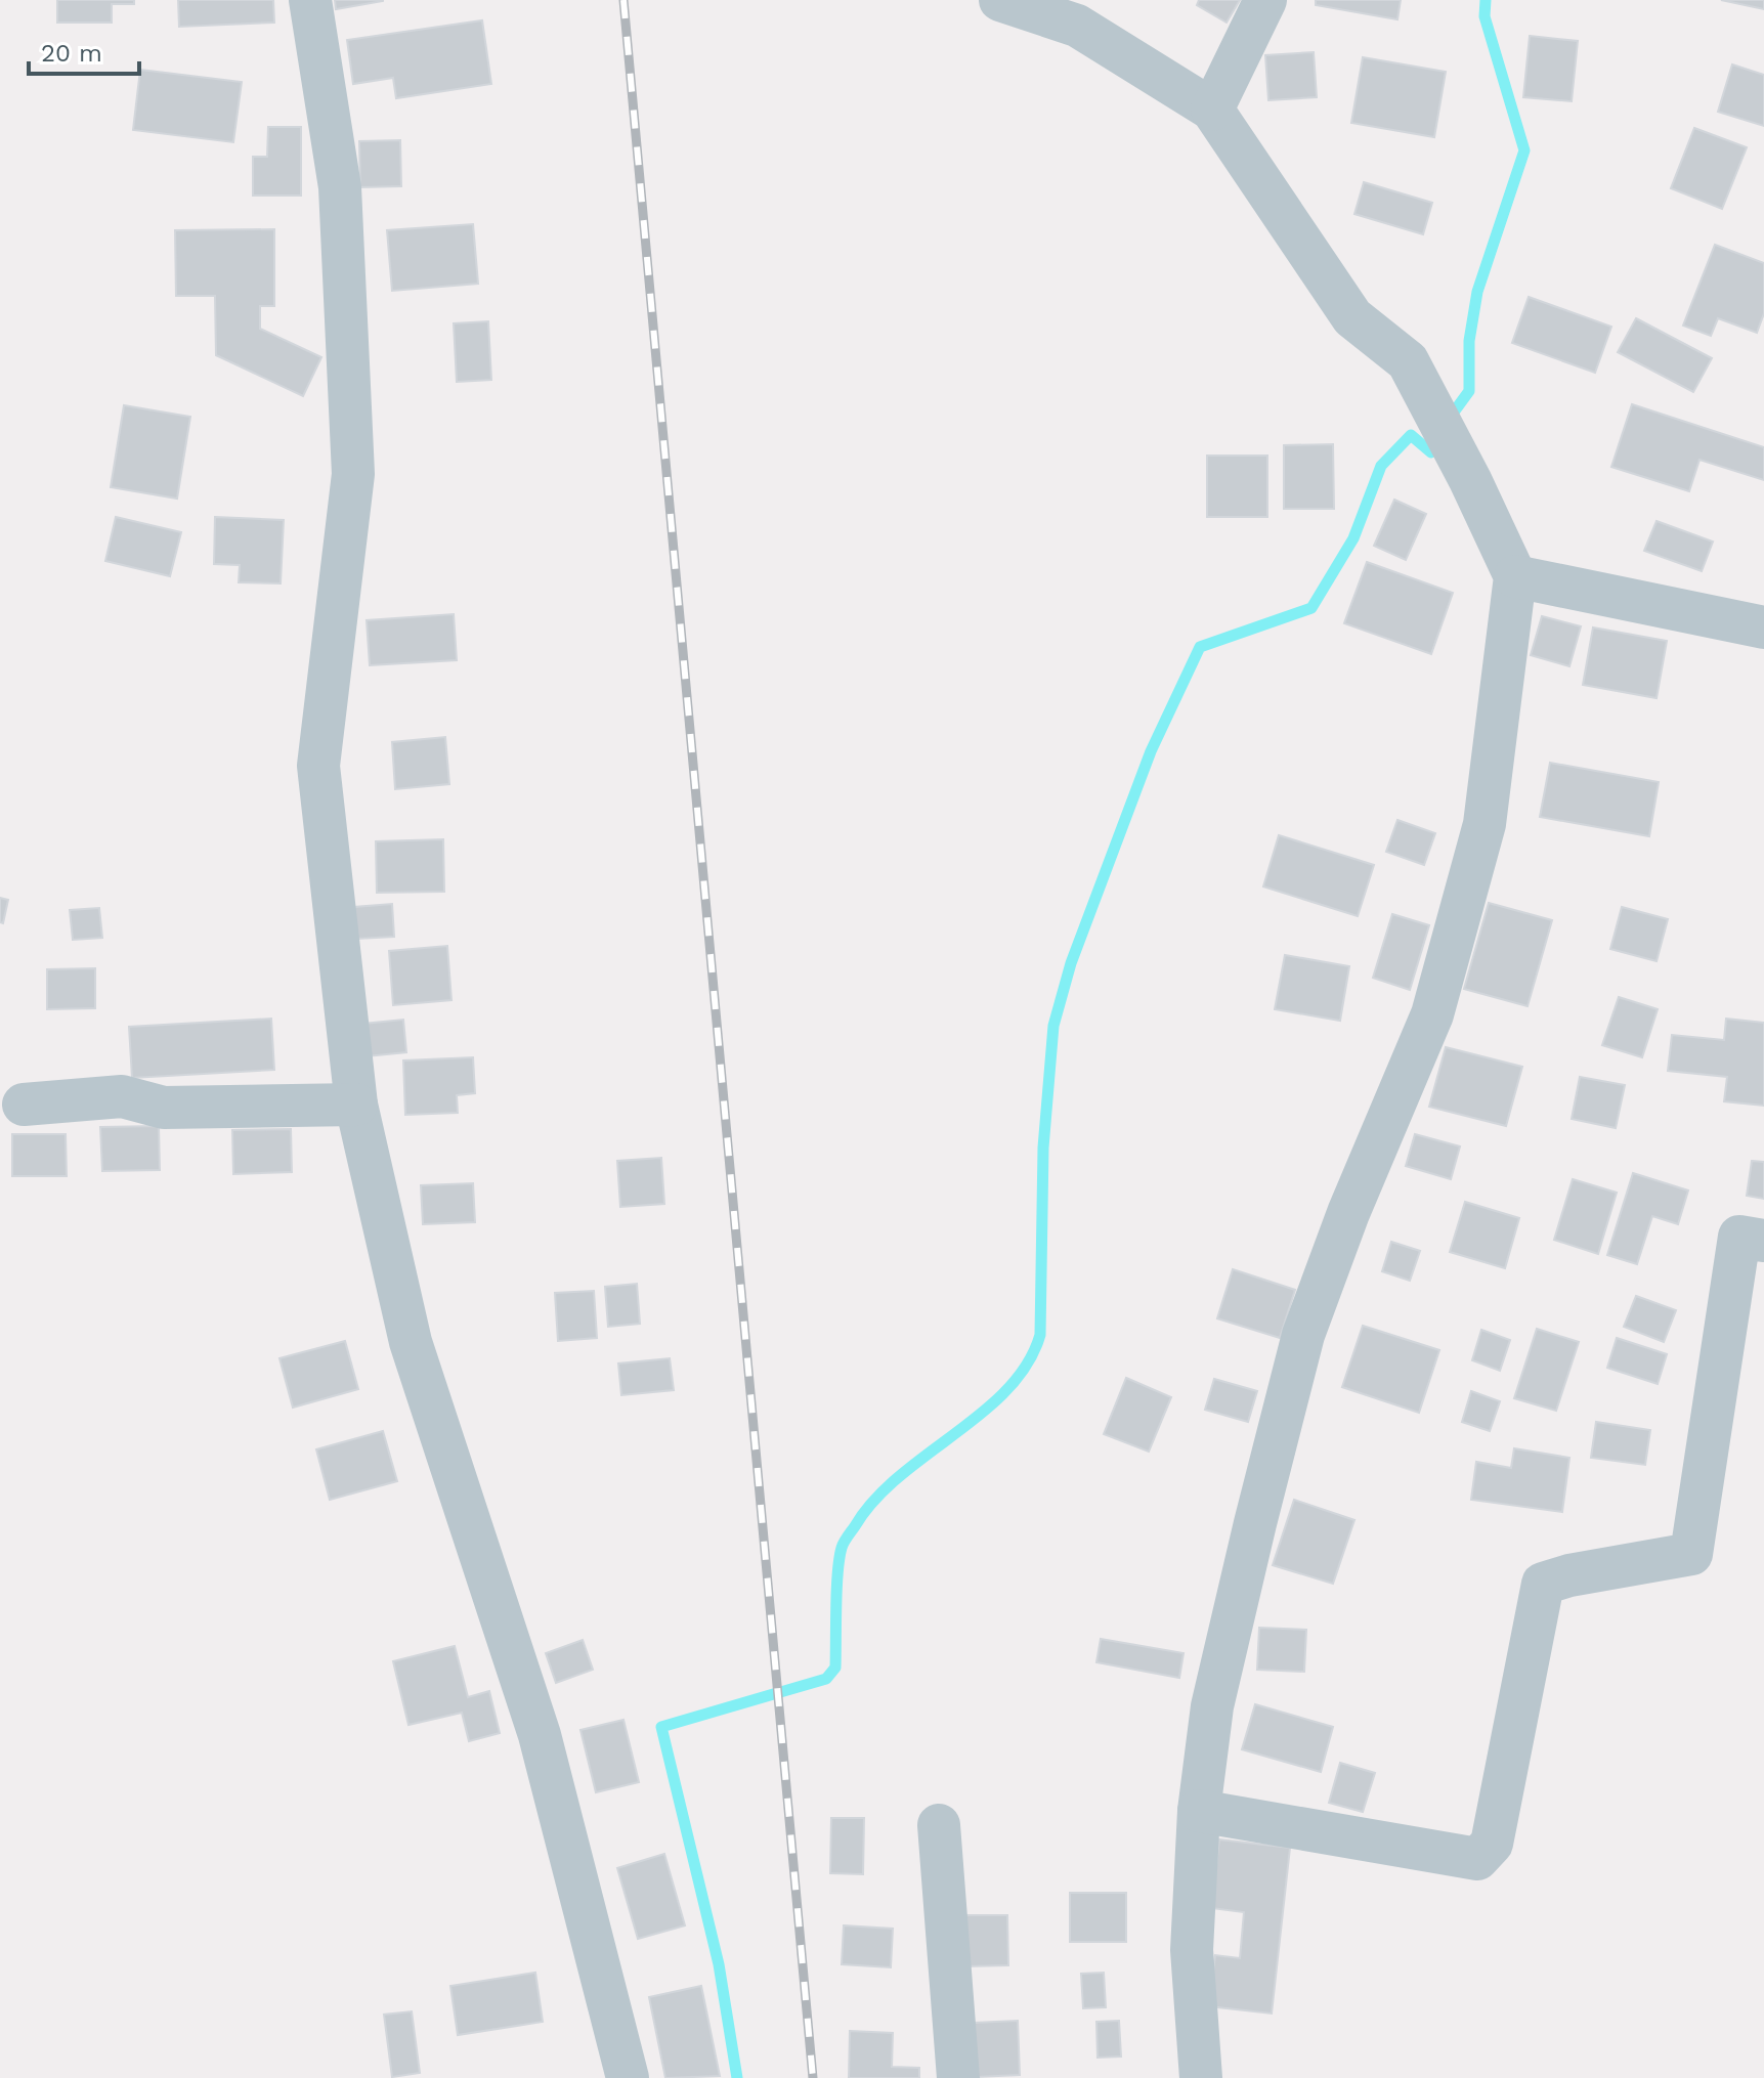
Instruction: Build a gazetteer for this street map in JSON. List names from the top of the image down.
{
  "scale_bar": "20 m"
}
